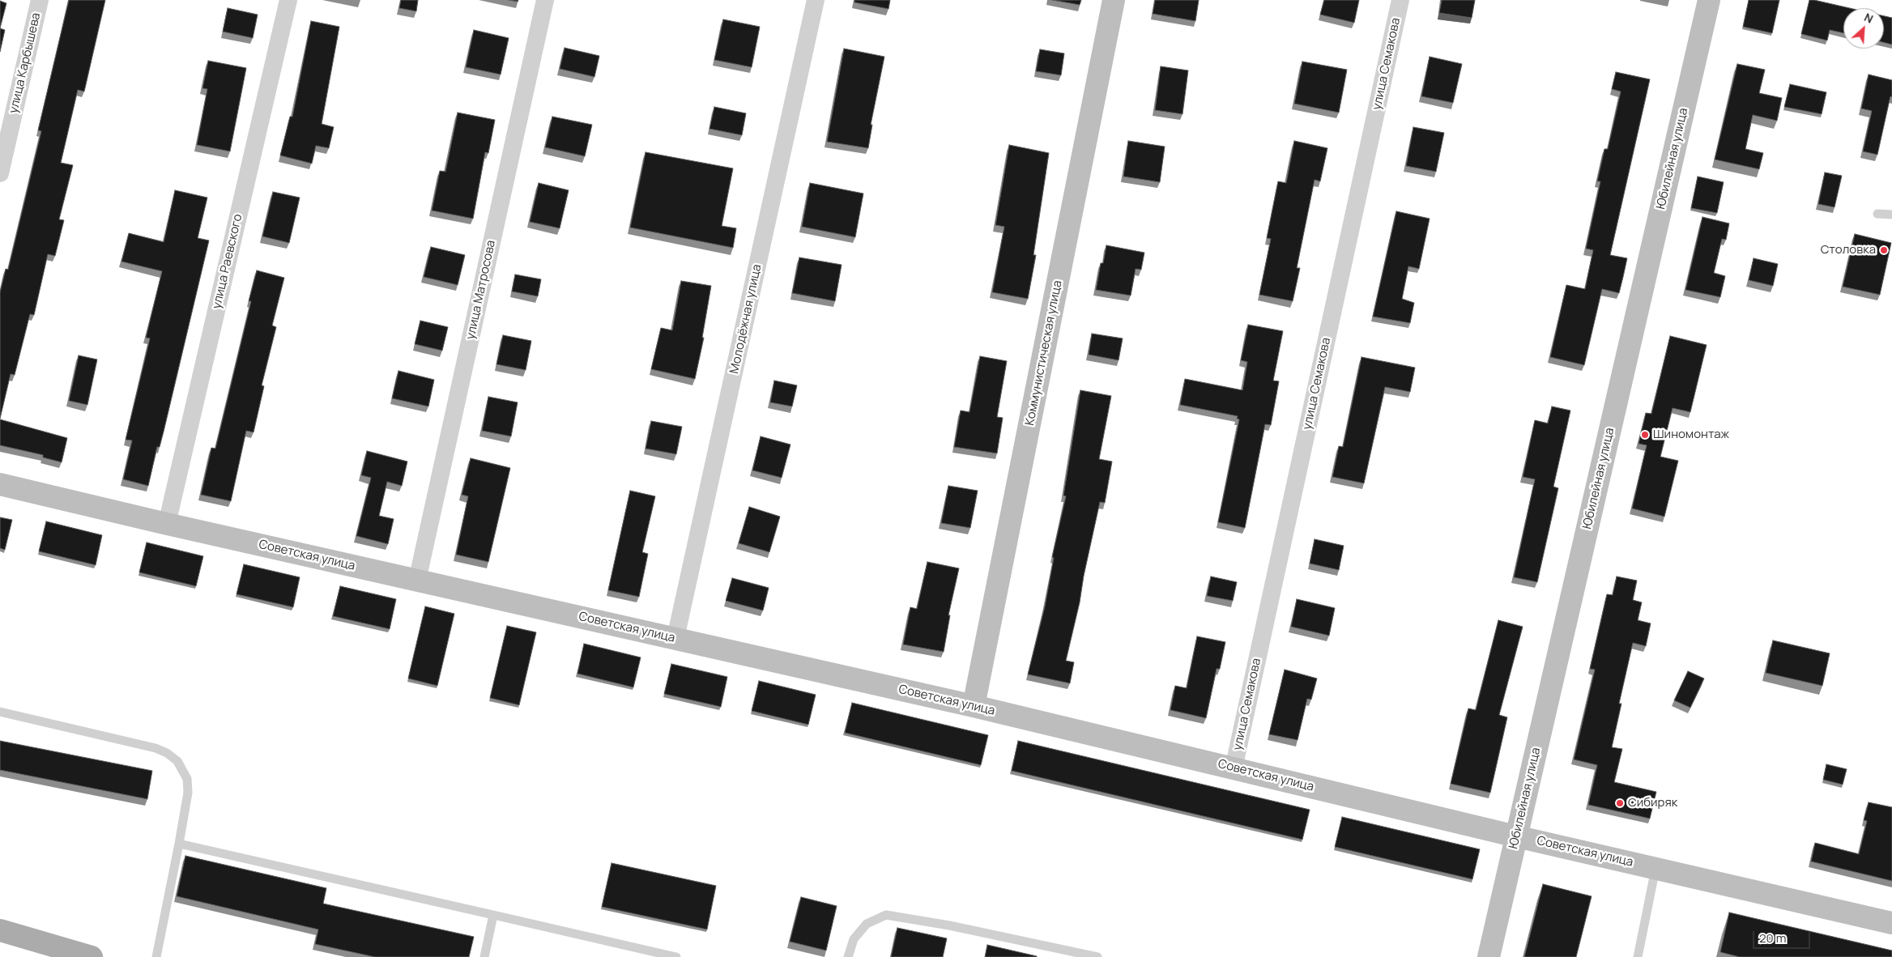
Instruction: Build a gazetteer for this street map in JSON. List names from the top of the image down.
{
  "streets": {
    "street": [
      "улица Карбышева",
      "улица Семакова",
      "Юбилейная улица",
      "улица Раевского",
      "улица Матросова",
      "Молодёжная улица",
      "Коммунистическая улица",
      "Советская улица"
    ]
  },
  "crossings": [
    ["улица Семакова", "Советская улица"],
    ["Юбилейная улица", "Советская улица"],
    ["улица Раевского", "Советская улица"],
    ["улица Матросова", "Советская улица"],
    ["Молодёжная улица", "Советская улица"],
    ["Коммунистическая улица", "Советская улица"]
  ],
  "places": ["Столовка", "Шиномонтаж", "Сибиряк"],
  "scale_bar": "20 m",
  "north": "top right"
}
